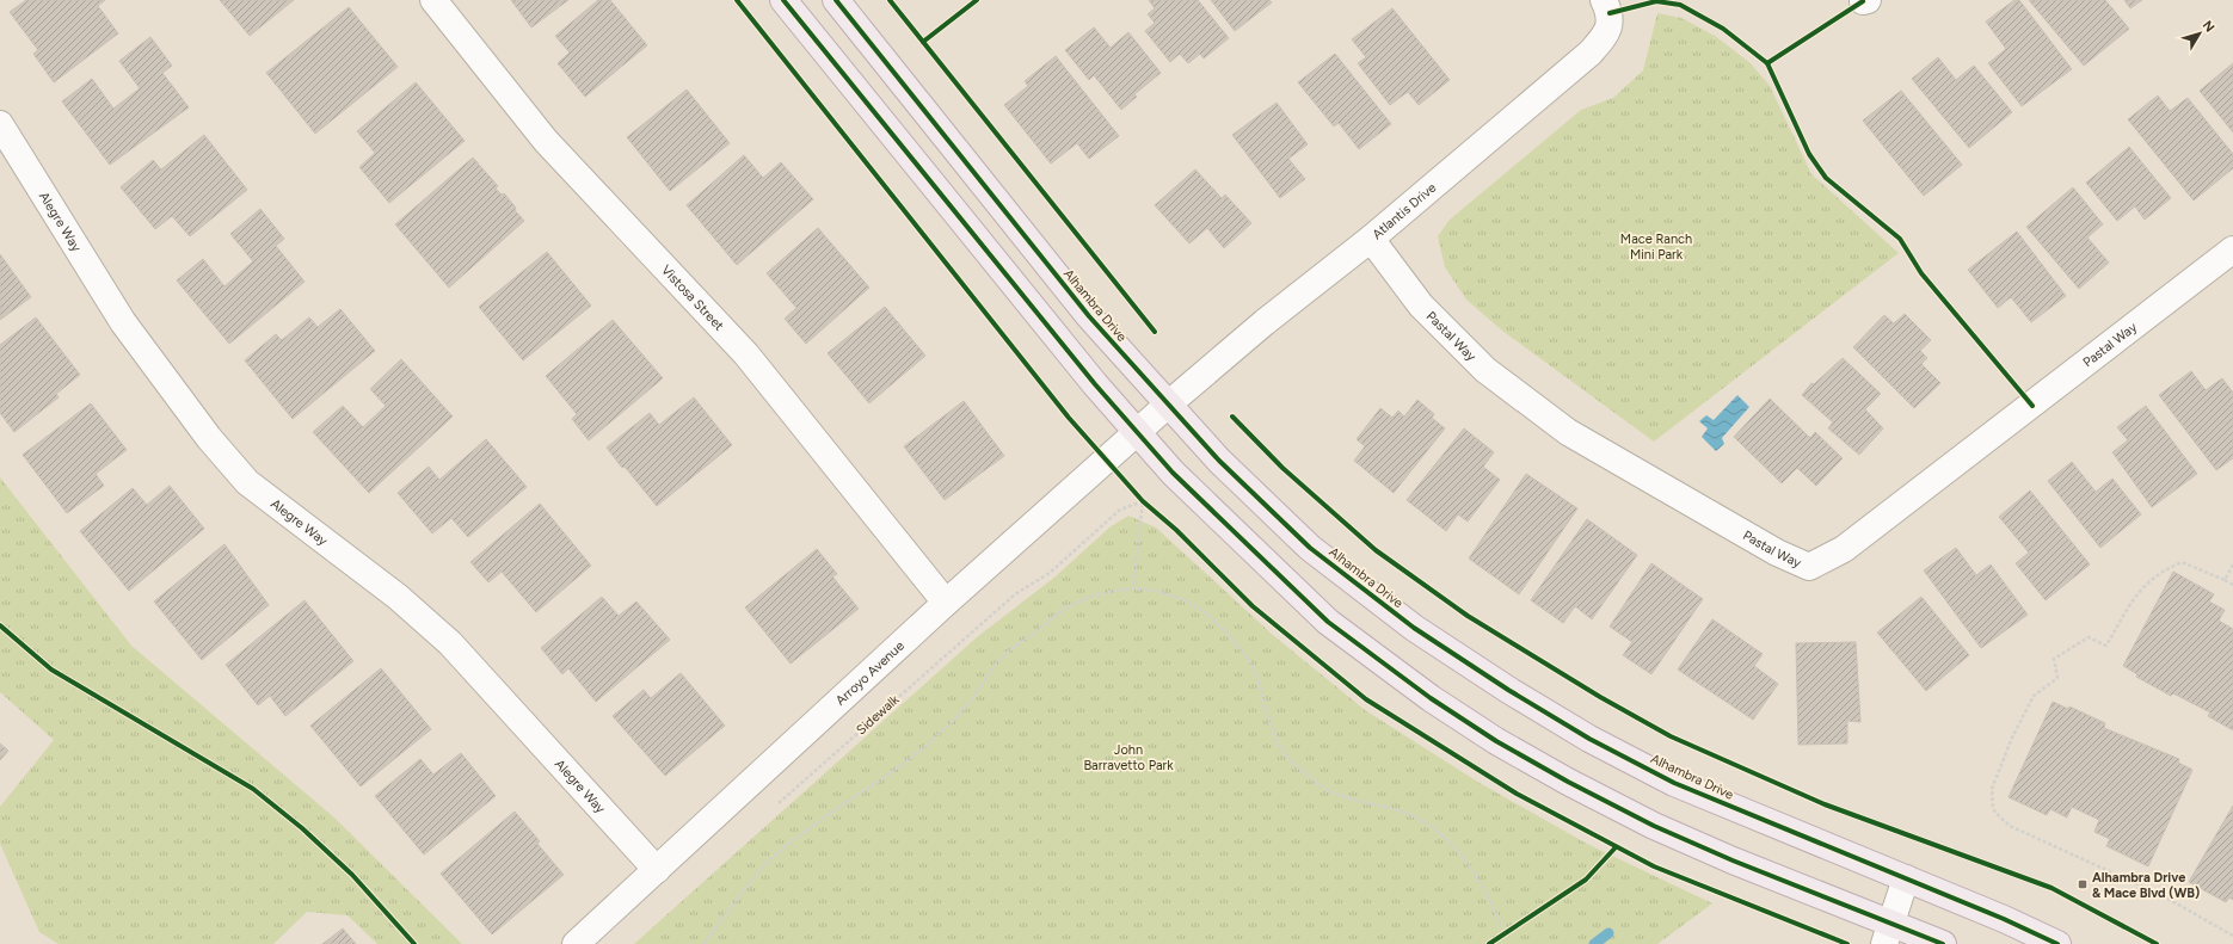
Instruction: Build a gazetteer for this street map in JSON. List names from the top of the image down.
{
  "streets": {
    "main road": ["Alhambra Drive"],
    "street": [
      "Atlantis Drive",
      "Alegre Way",
      "Vistosa Street",
      "Pastal Way",
      "Arroyo Avenue"
    ],
    "path": ["Sidewalk"]
  },
  "crossings": [
    ["Atlantis Drive", "Alhambra Drive"],
    ["Atlantis Drive", "Pastal Way"],
    ["Atlantis Drive", "Arroyo Avenue"],
    ["Alegre Way", "Arroyo Avenue"],
    ["Vistosa Street", "Arroyo Avenue"],
    ["Alhambra Drive", "Arroyo Avenue"]
  ],
  "parks": ["Mace Ranch Mini Park", "John Barravetto Park"],
  "places": {
    "transit": ["Alhambra Drive & Mace Blvd (WB)"]
  },
  "north": "top right"
}
